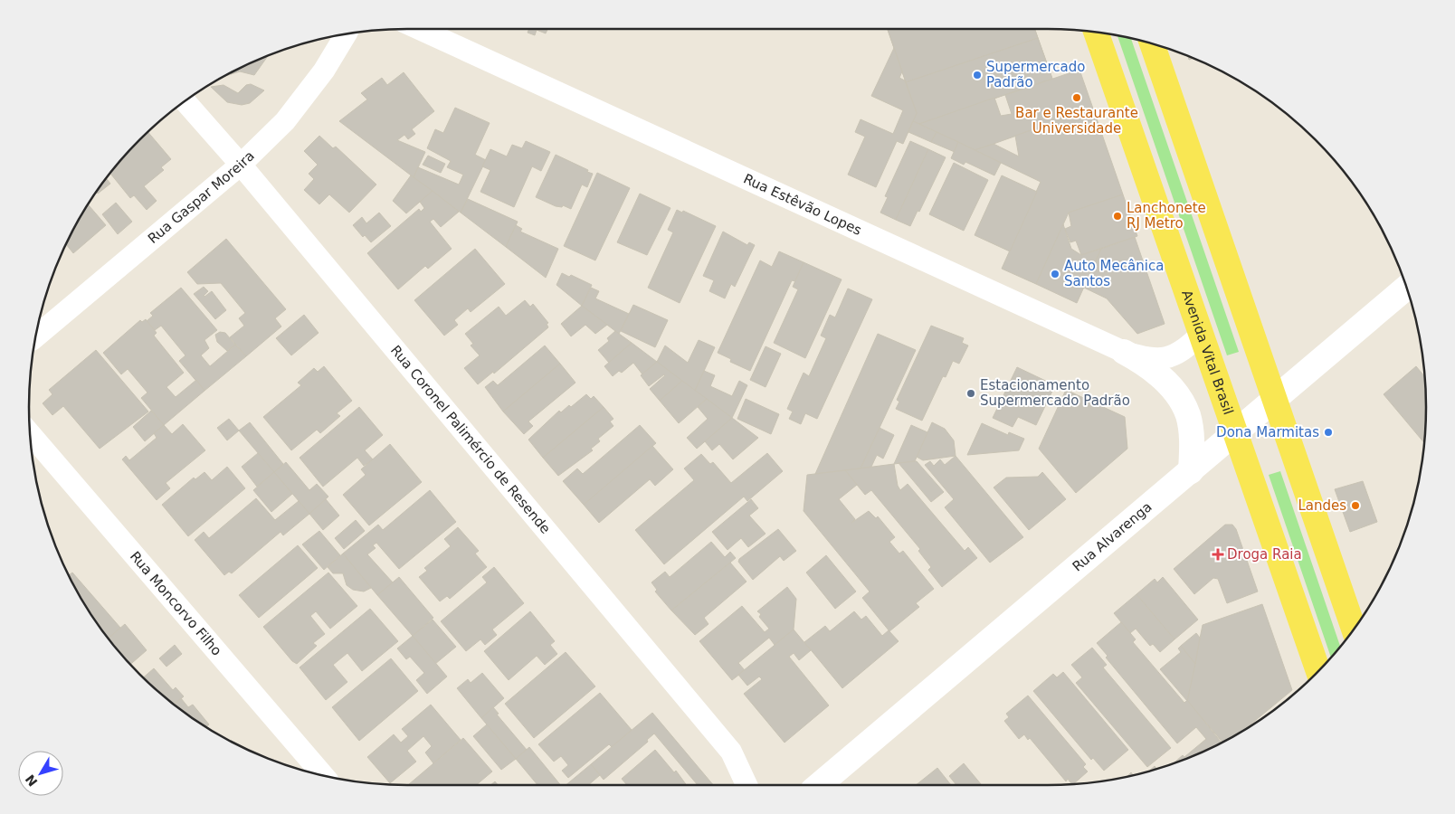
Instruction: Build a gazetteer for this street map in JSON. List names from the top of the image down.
{
  "streets": {
    "main road": ["Avenida Vital Brasil", "Rua Alvarenga"],
    "street": [
      "Rua Gaspar Moreira",
      "Rua Estêvão Lopes",
      "Rua Coronel Palimércio de Resende",
      "Rua Moncorvo Filho"
    ]
  },
  "crossings": [
    ["Rua Gaspar Moreira", "Rua Coronel Palimércio de Resende"],
    ["Rua Estêvão Lopes", "Avenida Vital Brasil"],
    ["Avenida Vital Brasil", "Rua Alvarenga"]
  ],
  "places": {
    "other": [
      "Supermercado Padrão",
      "Bar e Restaurante Universidade",
      "Lanchonete RJ Metro",
      "Auto Mecânica Santos",
      "Estacionamento Supermercado Padrão",
      "Dona Marmitas",
      "Landes"
    ],
    "health": ["Droga Raia"]
  },
  "north": "bottom left"
}
